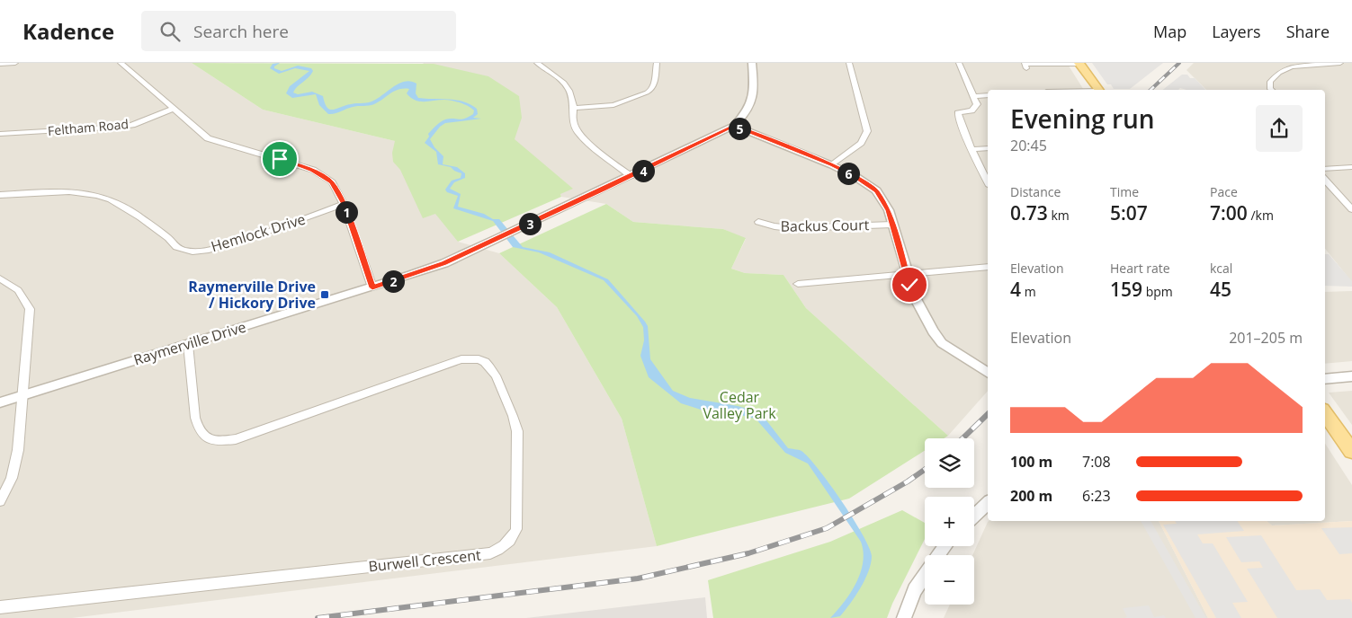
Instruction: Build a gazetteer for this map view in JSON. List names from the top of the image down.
{
  "streets": {
    "street": [
      "Feltham Road",
      "Backus Court",
      "Hemlock Drive",
      "Raymerville Drive",
      "Burwell Crescent"
    ]
  },
  "crossings": [
    ["Raymerville Drive", "Burwell Crescent"]
  ],
  "parks": ["Cedar Valley Park"],
  "places": {
    "transit": ["Raymerville Drive / Hickory Drive"]
  },
  "page": {
    "header": "Kadence",
    "search": "Search here",
    "nav": ["Map", "Layers", "Share"],
    "heading": ["Evening run", "20:45"],
    "pins": [
      "5",
      "4",
      "6",
      "1",
      "3",
      "2"
    ],
    "stats": [
      ["Distance", "0.73 km"],
      ["Time", "5:07"],
      ["Pace", "7:00 /km"],
      ["Elevation", "4 m"],
      ["Heart rate", "159 bpm"],
      ["kcal", "45"]
    ],
    "chart": ["Elevation", "201–205 m"],
    "map_buttons": ["+", "−"],
    "list": [
      {
        "name": "100 m",
        "note": "7:08"
      },
      {
        "name": "200 m",
        "note": "6:23"
      }
    ]
  }
}
